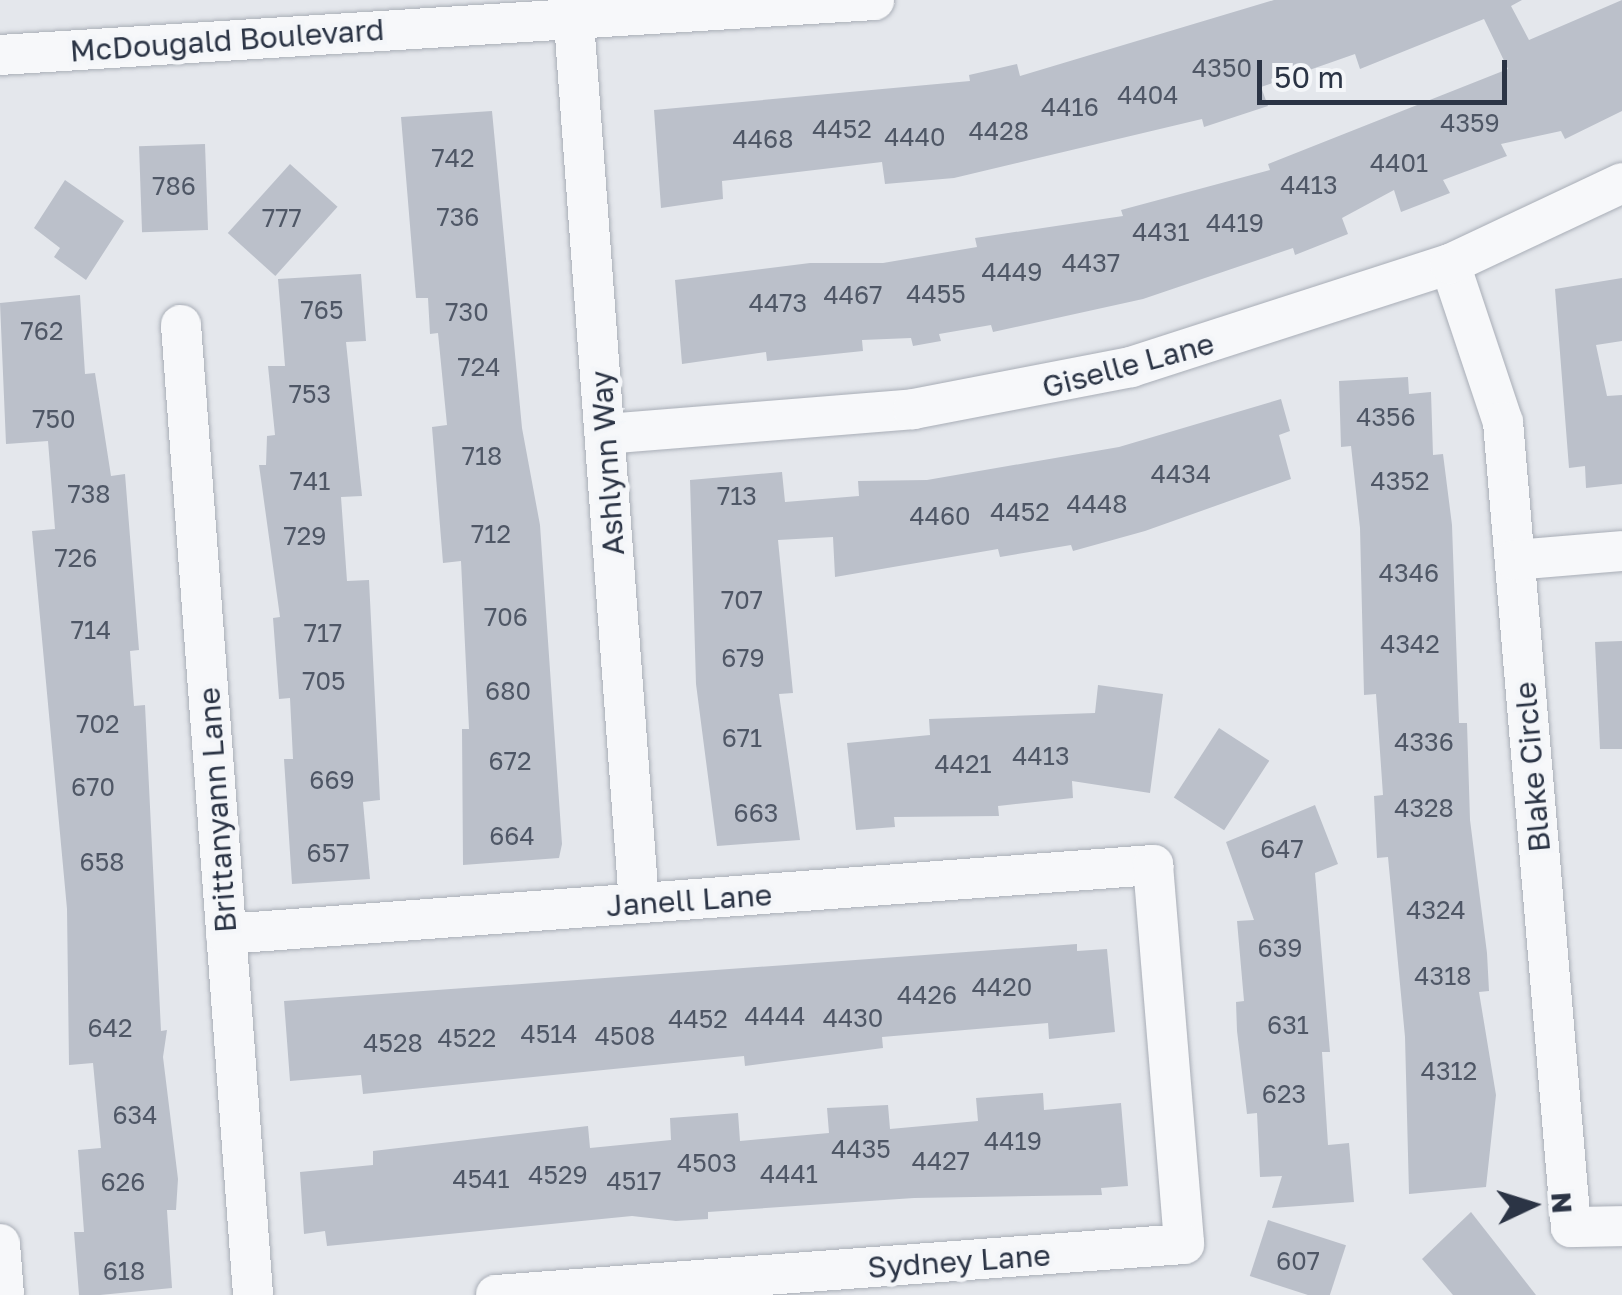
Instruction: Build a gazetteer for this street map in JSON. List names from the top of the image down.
{
  "streets": {
    "street": [
      "McDougald Boulevard",
      "Giselle Lane",
      "Ashlynn Way",
      "Blake Circle",
      "Brittanyann Lane",
      "Janell Lane",
      "Sydney Lane"
    ]
  },
  "crossings": [
    ["McDougald Boulevard", "Ashlynn Way"],
    ["Giselle Lane", "Ashlynn Way"],
    ["Giselle Lane", "Blake Circle"],
    ["Ashlynn Way", "Janell Lane"],
    ["Brittanyann Lane", "Janell Lane"],
    ["Janell Lane", "Sydney Lane"]
  ],
  "house_numbers": [
    "4350",
    "4404",
    "4416",
    "4359",
    "4452",
    "4428",
    "4440",
    "4468",
    "742",
    "4401",
    "4413",
    "786",
    "736",
    "777",
    "4419",
    "4431",
    "4437",
    "4449",
    "4455",
    "4467",
    "4473",
    "765",
    "730",
    "762",
    "724",
    "753",
    "4356",
    "750",
    "718",
    "4434",
    "741",
    "4352",
    "738",
    "713",
    "4448",
    "4452",
    "4460",
    "712",
    "729",
    "726",
    "4346",
    "707",
    "706",
    "714",
    "717",
    "4342",
    "679",
    "705",
    "680",
    "702",
    "671",
    "4336",
    "4413",
    "672",
    "4421",
    "669",
    "670",
    "4328",
    "663",
    "664",
    "647",
    "657",
    "658",
    "4324",
    "639",
    "4318",
    "4420",
    "4426",
    "4444",
    "4430",
    "4452",
    "631",
    "642",
    "4514",
    "4508",
    "4522",
    "4528",
    "4312",
    "623",
    "634",
    "4419",
    "4435",
    "4427",
    "4503",
    "4441",
    "4529",
    "4541",
    "4517",
    "626",
    "607",
    "618"
  ],
  "scale_bar": "50 m",
  "north": "right"
}
